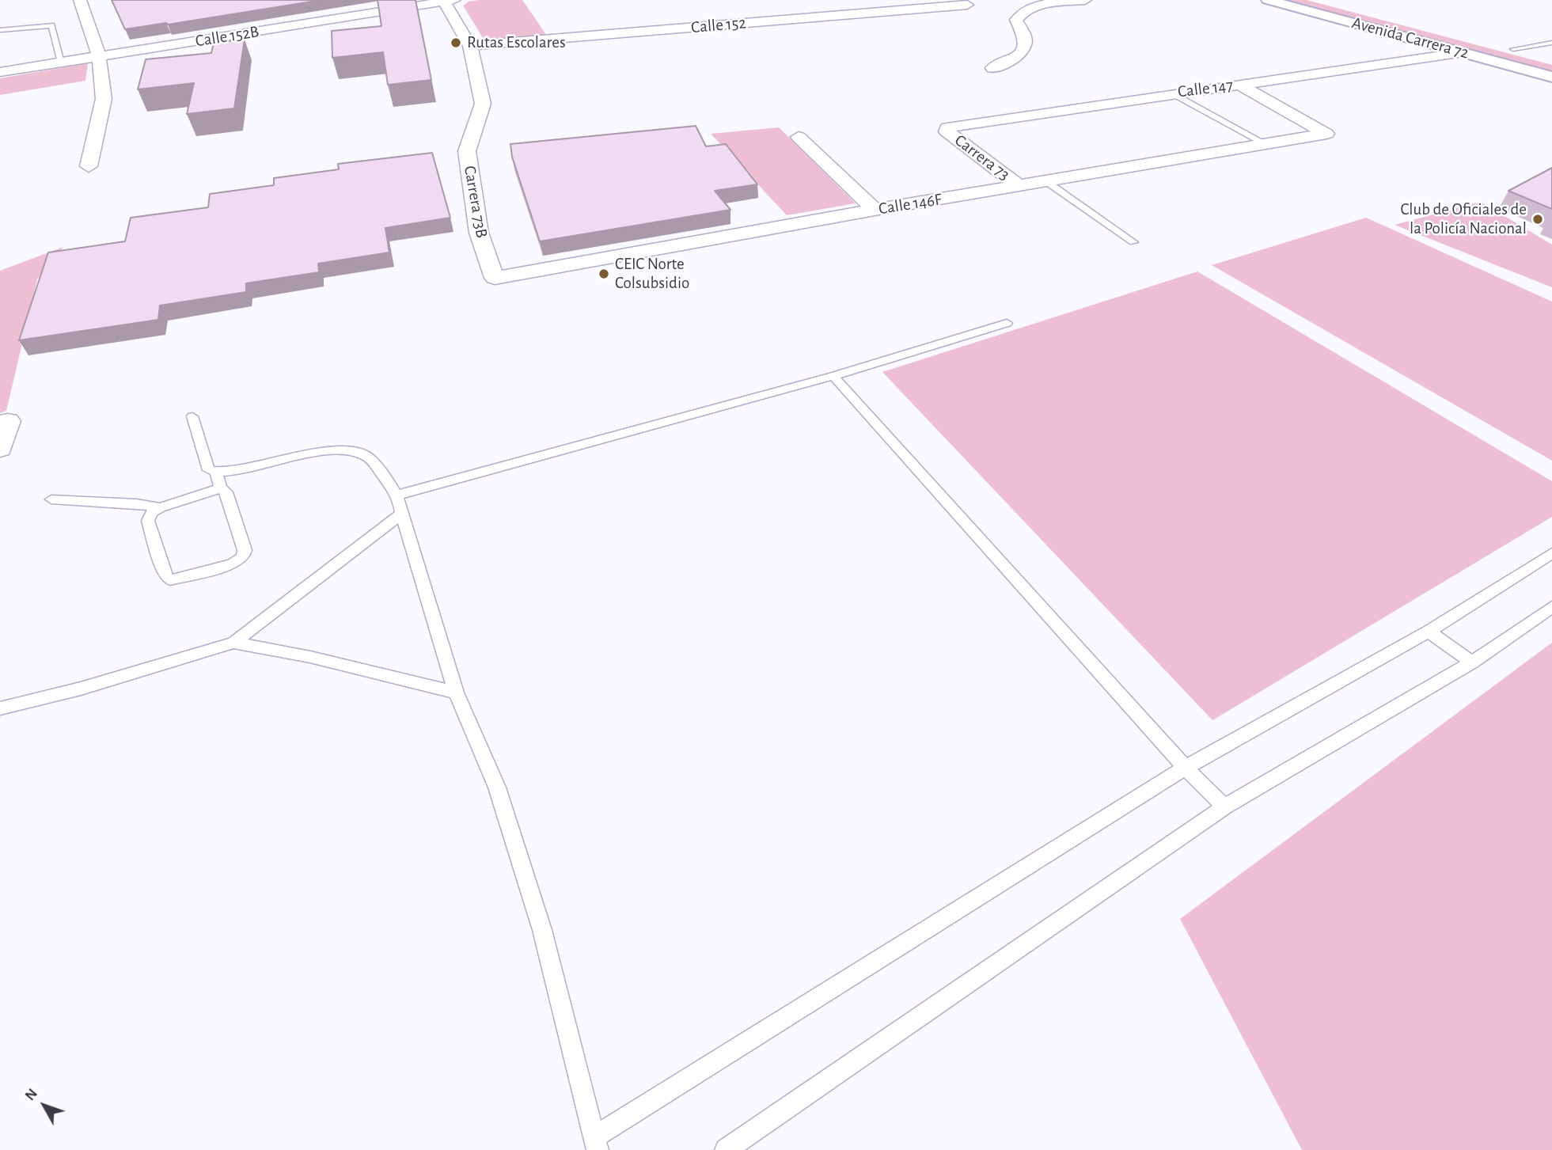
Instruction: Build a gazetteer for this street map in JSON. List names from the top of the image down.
{
  "streets": {
    "highway": ["Avenida Carrera 72"],
    "street": [
      "Calle 152",
      "Calle 152B",
      "Calle 147",
      "Carrera 73",
      "Carrera 73B",
      "Calle 146F"
    ]
  },
  "crossings": [
    ["Calle 152", "Carrera 73B"],
    ["Avenida Carrera 72", "Calle 147"],
    ["Calle 147", "Carrera 73"],
    ["Calle 147", "Calle 146F"],
    ["Carrera 73", "Calle 146F"],
    ["Carrera 73B", "Calle 146F"]
  ],
  "places": ["Rutas Escolares", "Club de Oficiales de la Policía Nacional", "CEIC Norte Colsubsidio"],
  "north": "top left"
}
